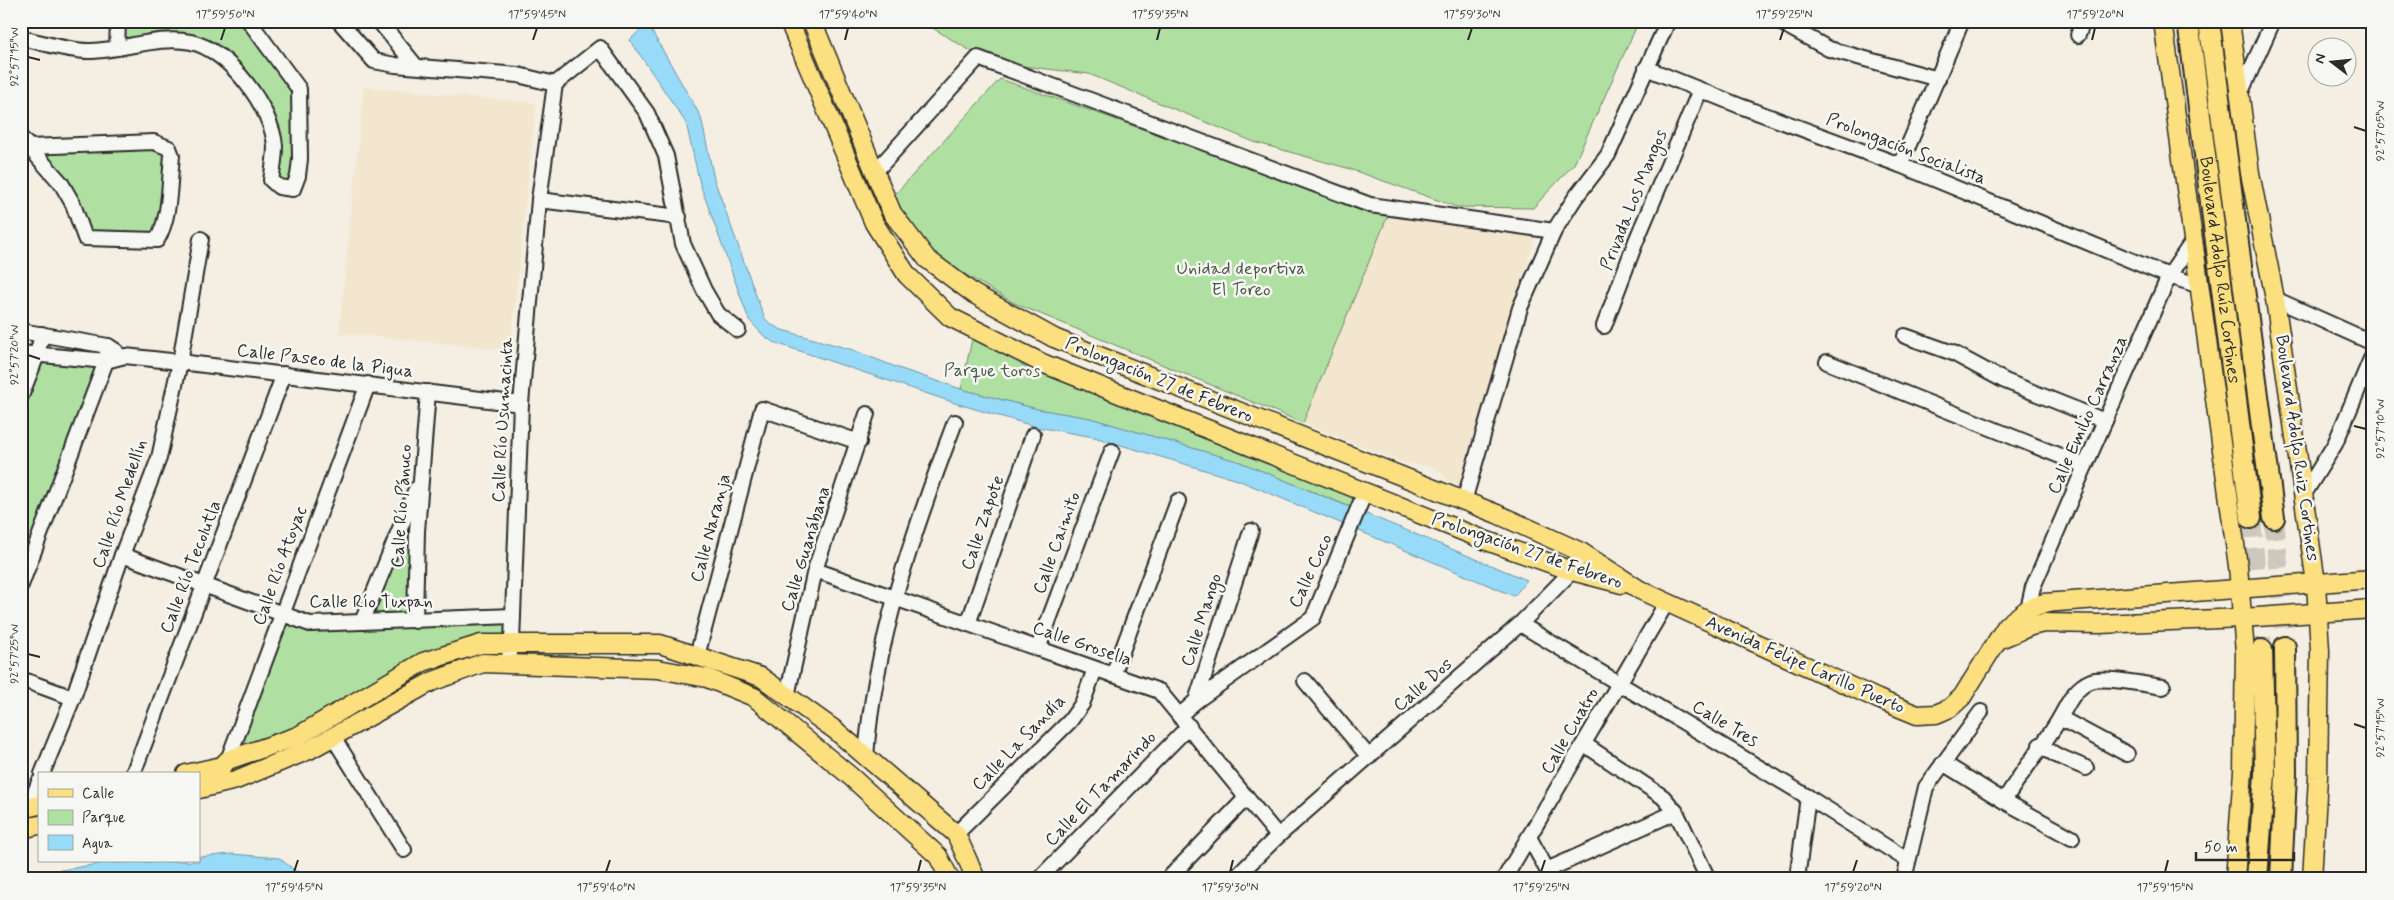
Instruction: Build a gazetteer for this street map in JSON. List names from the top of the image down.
{
  "streets": {
    "highway": ["Boulevard Adolfo Ruíz Cortines"],
    "main road": ["Prolongación 27 de Febrero", "Boulevard Adolfo Ruiz Cortines", "Avenida Felipe Carillo Puerto"],
    "street": [
      "Prolongación Socialista",
      "Privada Los Mangos",
      "Calle Paseo de la Pigua",
      "Calle Emilio Carranza",
      "Calle Río Usumacinta",
      "Calle Río Medellín",
      "Calle Río Pánuco",
      "Calle Zapote",
      "Calle Naranja",
      "Calle Caimito",
      "Calle Guanábana",
      "Calle Río Atoyac",
      "Calle Río Tecolutla",
      "Calle Coco",
      "Calle Río Tuxpan",
      "Calle Mango",
      "Calle Grosella",
      "Calle Dos",
      "Calle Tres",
      "Calle Cuatro",
      "Calle La Sandía",
      "Calle El Tamarindo"
    ]
  },
  "crossings": [
    ["Prolongación Socialista", "Privada Los Mangos"],
    ["Prolongación Socialista", "Calle Emilio Carranza"],
    ["Calle Paseo de la Pigua", "Calle Río Usumacinta"],
    ["Calle Paseo de la Pigua", "Calle Río Medellín"],
    ["Calle Paseo de la Pigua", "Calle Río Pánuco"],
    ["Calle Paseo de la Pigua", "Calle Río Atoyac"],
    ["Calle Paseo de la Pigua", "Calle Río Tecolutla"],
    ["Prolongación 27 de Febrero", "Calle Coco"],
    ["Prolongación 27 de Febrero", "Avenida Felipe Carillo Puerto"],
    ["Prolongación 27 de Febrero", "Calle Dos"],
    ["Calle Emilio Carranza", "Avenida Felipe Carillo Puerto"],
    ["Calle Río Usumacinta", "Calle Río Tuxpan"],
    ["Boulevard Adolfo Ruiz Cortines", "Avenida Felipe Carillo Puerto"],
    ["Calle Río Medellín", "Calle Río Tuxpan"],
    ["Calle Río Pánuco", "Calle Río Tuxpan"],
    ["Calle Zapote", "Calle Grosella"],
    ["Calle Naranja", "Calle Guanábana"],
    ["Calle Caimito", "Calle Grosella"],
    ["Calle Guanábana", "Calle Grosella"],
    ["Calle Río Atoyac", "Calle Río Tuxpan"],
    ["Calle Río Tecolutla", "Calle Río Tuxpan"],
    ["Calle Coco", "Calle Mango"],
    ["Calle Grosella", "Calle Dos"],
    ["Calle Grosella", "Calle La Sandía"],
    ["Calle Grosella", "Calle El Tamarindo"],
    ["Avenida Felipe Carillo Puerto", "Calle Cuatro"],
    ["Calle Dos", "Calle Tres"],
    ["Calle Tres", "Calle Cuatro"]
  ],
  "parks": ["Unidad deportiva El Toreo", "Parque toros"],
  "legend": ["Calle", "Parque", "Agua"],
  "scale_bar": "50 m",
  "north": "left",
  "coordinates": [
    "17°59'50\"N",
    "17°59'45\"N",
    "17°59'40\"N",
    "17°59'35\"N",
    "17°59'30\"N",
    "17°59'25\"N",
    "17°59'20\"N",
    "92°57'15\"W",
    "92°57'05\"W",
    "92°57'20\"W",
    "92°57'10\"W",
    "92°57'25\"W",
    "17°59'15\"N"
  ]
}
